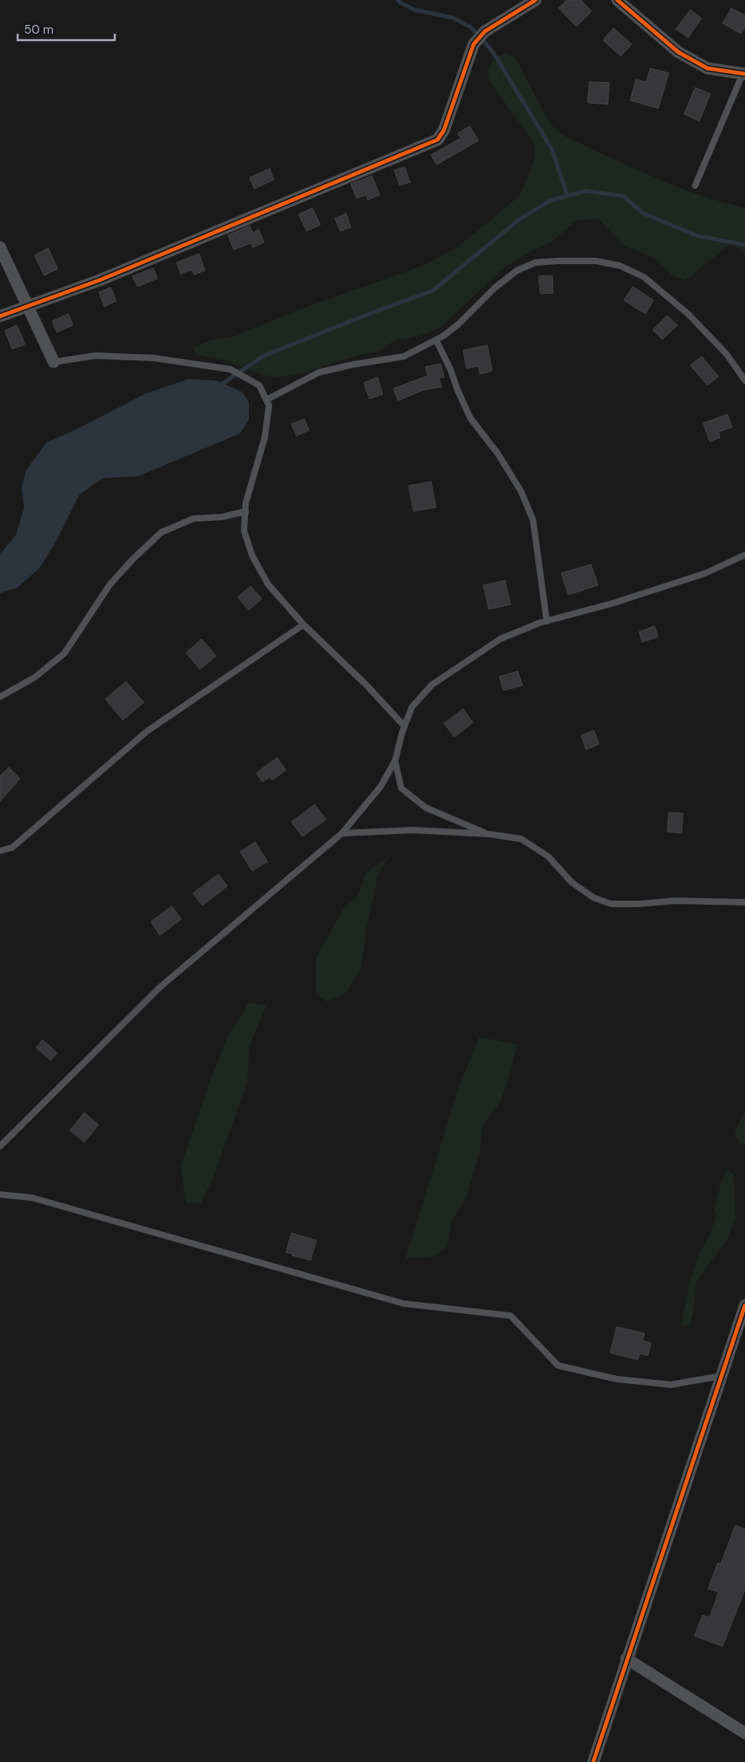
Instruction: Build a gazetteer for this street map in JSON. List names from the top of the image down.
{
  "scale_bar": "50 m"
}
